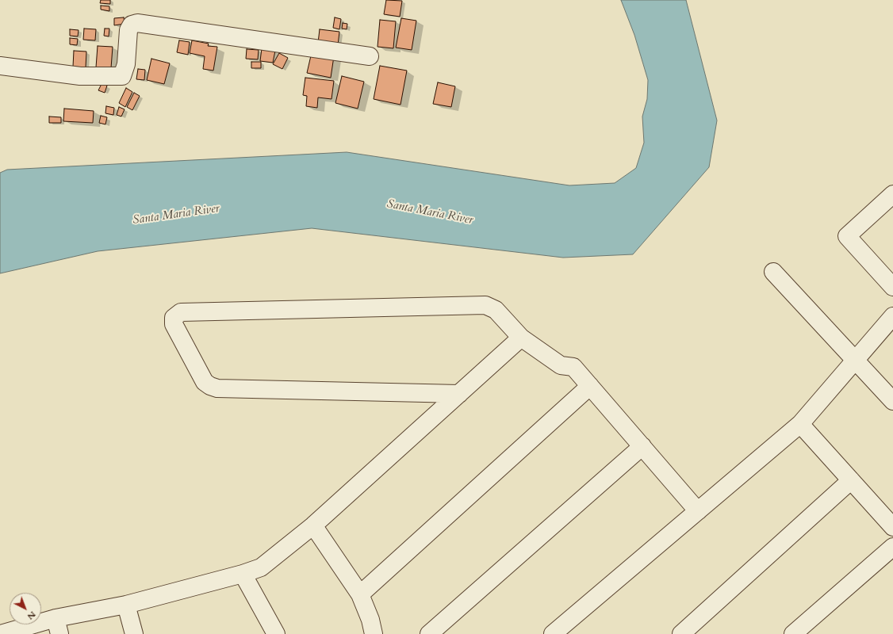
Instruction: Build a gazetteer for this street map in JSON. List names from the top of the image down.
{
  "water": ["Santa Maria River"],
  "north": "bottom right"
}
